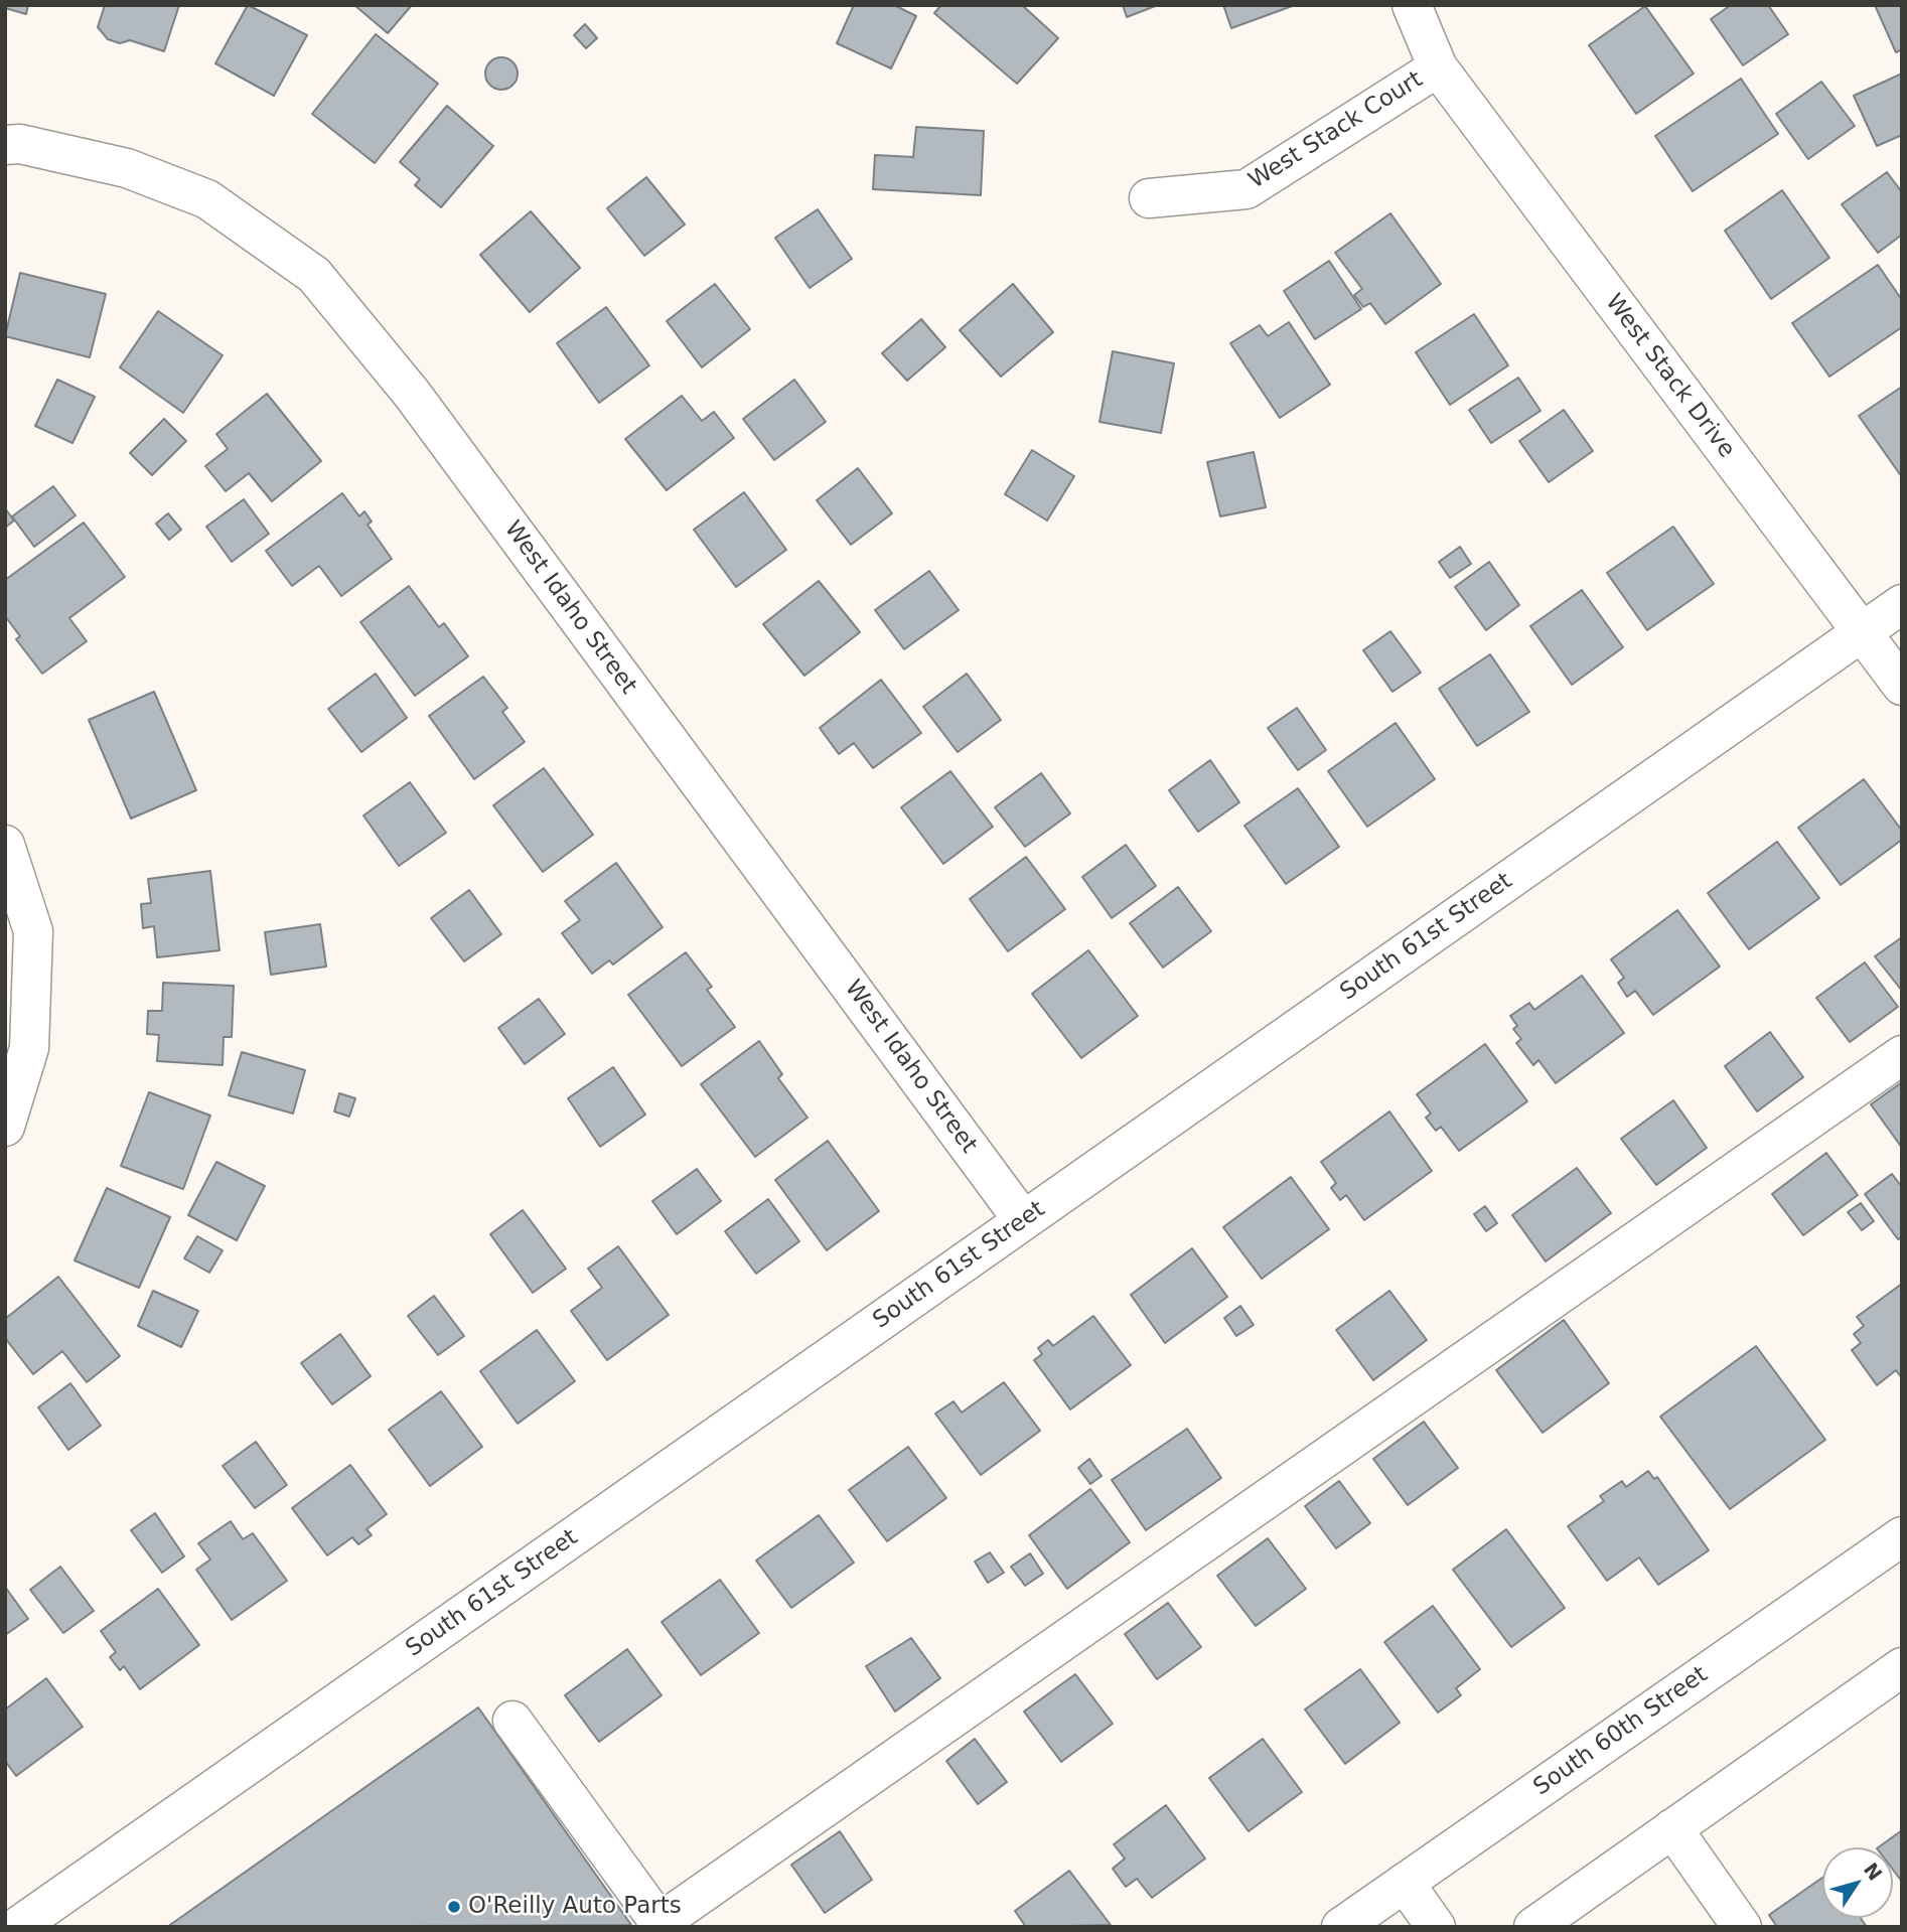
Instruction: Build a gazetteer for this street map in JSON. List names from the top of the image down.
{
  "streets": {
    "street": [
      "West Stack Court",
      "West Stack Drive",
      "West Idaho Street",
      "South 61st Street",
      "South 60th Street"
    ]
  },
  "crossings": [
    ["West Stack Court", "West Stack Drive"],
    ["West Stack Drive", "South 61st Street"],
    ["West Idaho Street", "South 61st Street"]
  ],
  "places": ["O'Reilly Auto Parts"],
  "north": "top right"
}
